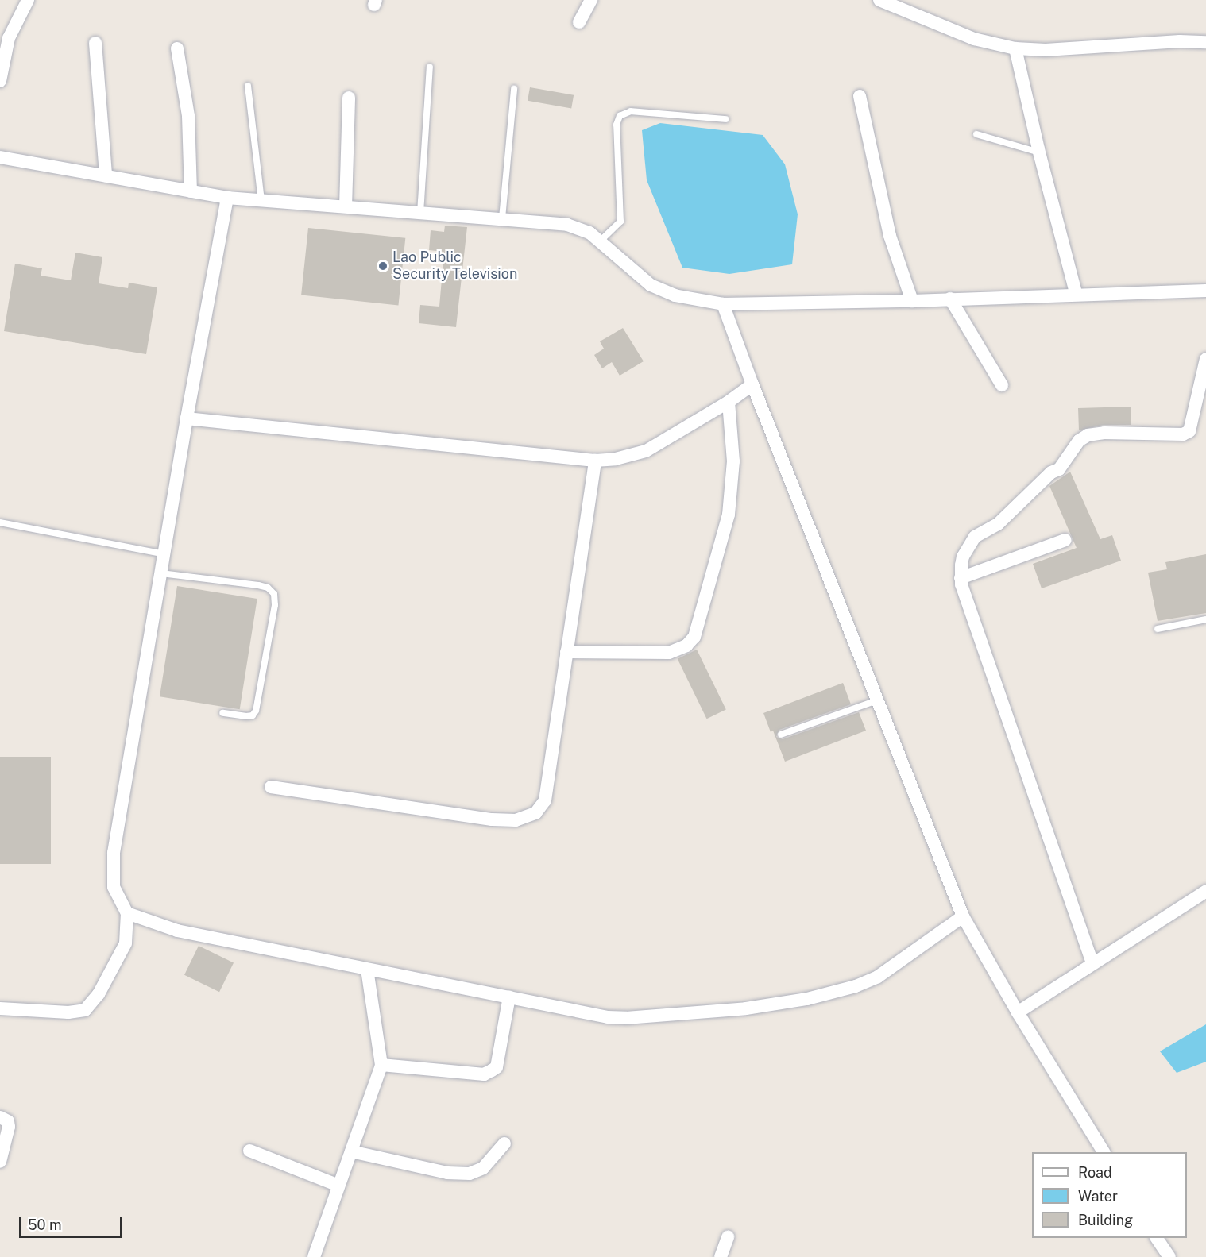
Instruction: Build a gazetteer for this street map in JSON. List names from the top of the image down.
{
  "places": ["Lao Public Security Television"],
  "legend": ["Road", "Water", "Building"],
  "scale_bar": "50 m"
}
